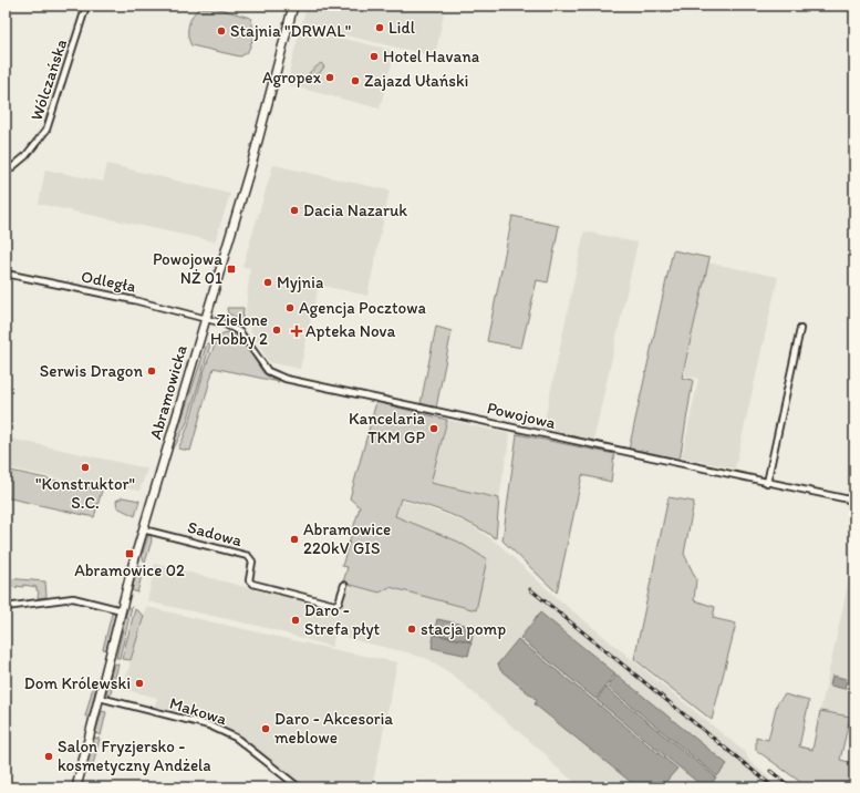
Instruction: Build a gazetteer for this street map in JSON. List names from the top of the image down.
{
  "streets": {
    "main road": ["Abramowicka"],
    "street": [
      "Wólczańska",
      "Odległa",
      "Powojowa",
      "Sadowa",
      "Makowa"
    ]
  },
  "crossings": [
    ["Odległa", "Abramowicka"],
    ["Odległa", "Powojowa"],
    ["Abramowicka", "Powojowa"],
    ["Abramowicka", "Sadowa"],
    ["Abramowicka", "Makowa"]
  ],
  "places": {
    "other": [
      "Lidl",
      "Stajnia \"DRWAL\"",
      "Hotel Havana",
      "Agropex",
      "Zajazd Ułański",
      "Dacia Nazaruk",
      "Myjnia",
      "Agencja Pocztowa",
      "Zielone Hobby 2",
      "Serwis Dragon",
      "Kancelaria TKM GP",
      "\"Konstruktor\" S.C.",
      "Abramowice 220kV GIS",
      "Daro - Strefa płyt",
      "stacja pomp",
      "Dom Królewski",
      "Daro - Akcesoria meblowe",
      "Salon Fryzjersko - kosmetyczny Andżela"
    ],
    "transit": ["Powojowa NŻ 01", "Abramowice 02"],
    "health": ["Apteka Nova"]
  }
}
